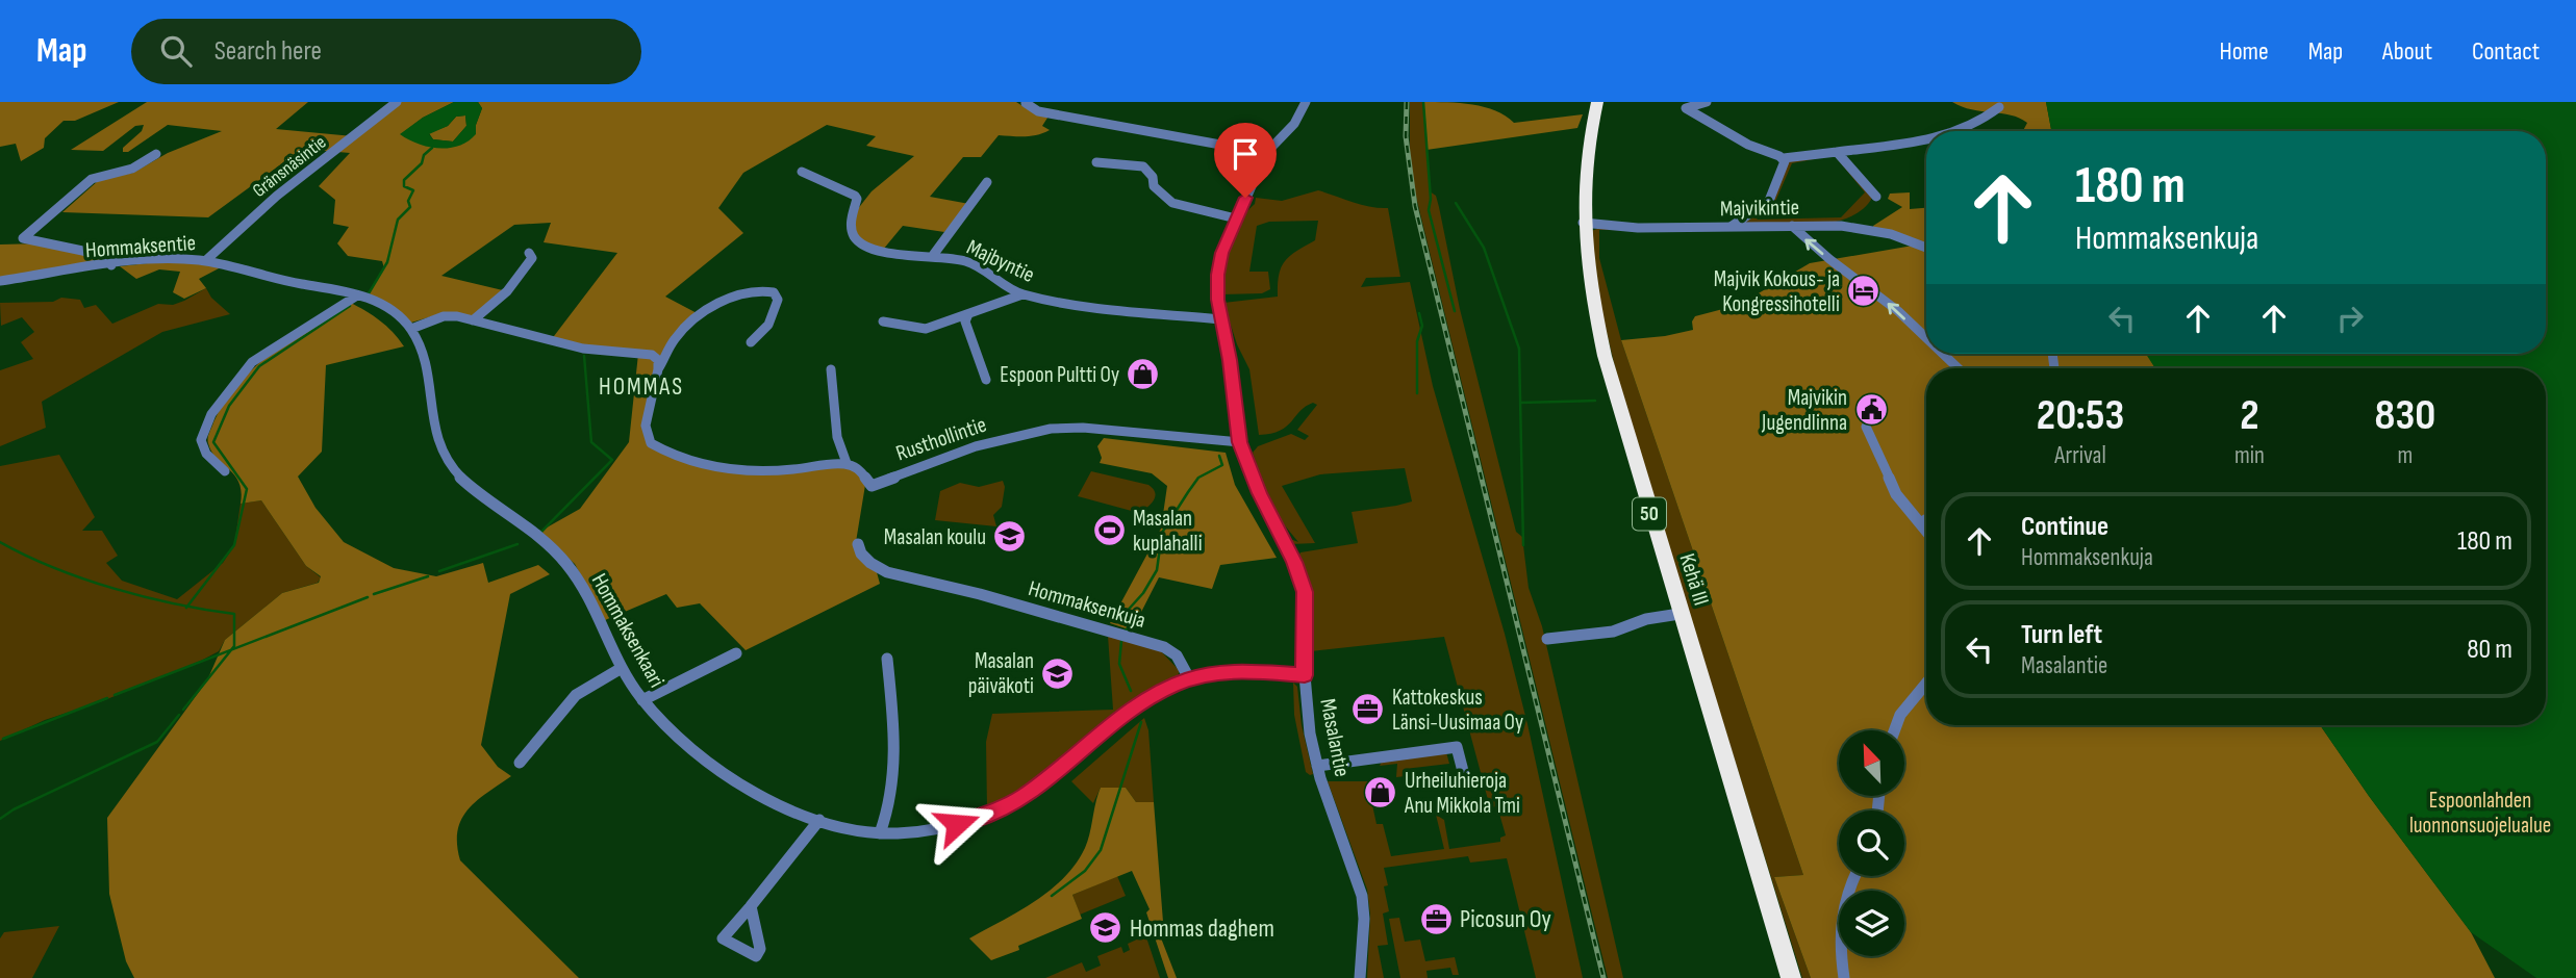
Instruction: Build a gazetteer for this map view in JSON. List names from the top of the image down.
{
  "streets": {
    "highway": ["50", "Kehä III"],
    "street": [
      "Gränsnäsintie",
      "Majvikintie",
      "Hommaksentie",
      "Majbyntie",
      "Rusthollintie",
      "Hommaksenkuja",
      "Hommaksenkaari",
      "Masalantie"
    ]
  },
  "crossings": [
    ["Gränsnäsintie", "Hommaksentie"],
    ["Majvikintie", "Kehä III"],
    ["Majbyntie", "Masalantie"],
    ["Rusthollintie", "Masalantie"],
    ["Hommaksenkuja", "Hommaksenkaari"]
  ],
  "districts": ["HOMMAS"],
  "parks": ["Espoonlahden luonnonsuojelualue"],
  "places": {
    "hotel": ["Majvik Kokous- ja Kongressihotelli"],
    "shop": ["Espoon Pultti Oy", "Urheiluhieroja Anu Mikkola Tmi"],
    "public building": ["Majvikin Jugendlinna"],
    "sports": ["Masalan kuplahalli"],
    "school or university": ["Masalan koulu", "Masalan päiväkoti", "Hommas daghem"],
    "office": ["Kattokeskus Länsi-Uusimaa Oy", "Picosun Oy"]
  },
  "north": "top left",
  "page": {
    "header": "Map",
    "search": "Search here",
    "nav": [
      "Home",
      "Map",
      "About",
      "Contact"
    ],
    "turn": ["180 m", "Hommaksenkuja"],
    "eta": [
      "20:53",
      "Arrival",
      "2",
      "min",
      "830",
      "m"
    ],
    "list": [
      {
        "name": "Continue",
        "note": "Hommaksenkuja",
        "value": "180 m"
      },
      {
        "name": "Turn left",
        "note": "Masalantie",
        "value": "80 m"
      }
    ]
  }
}
